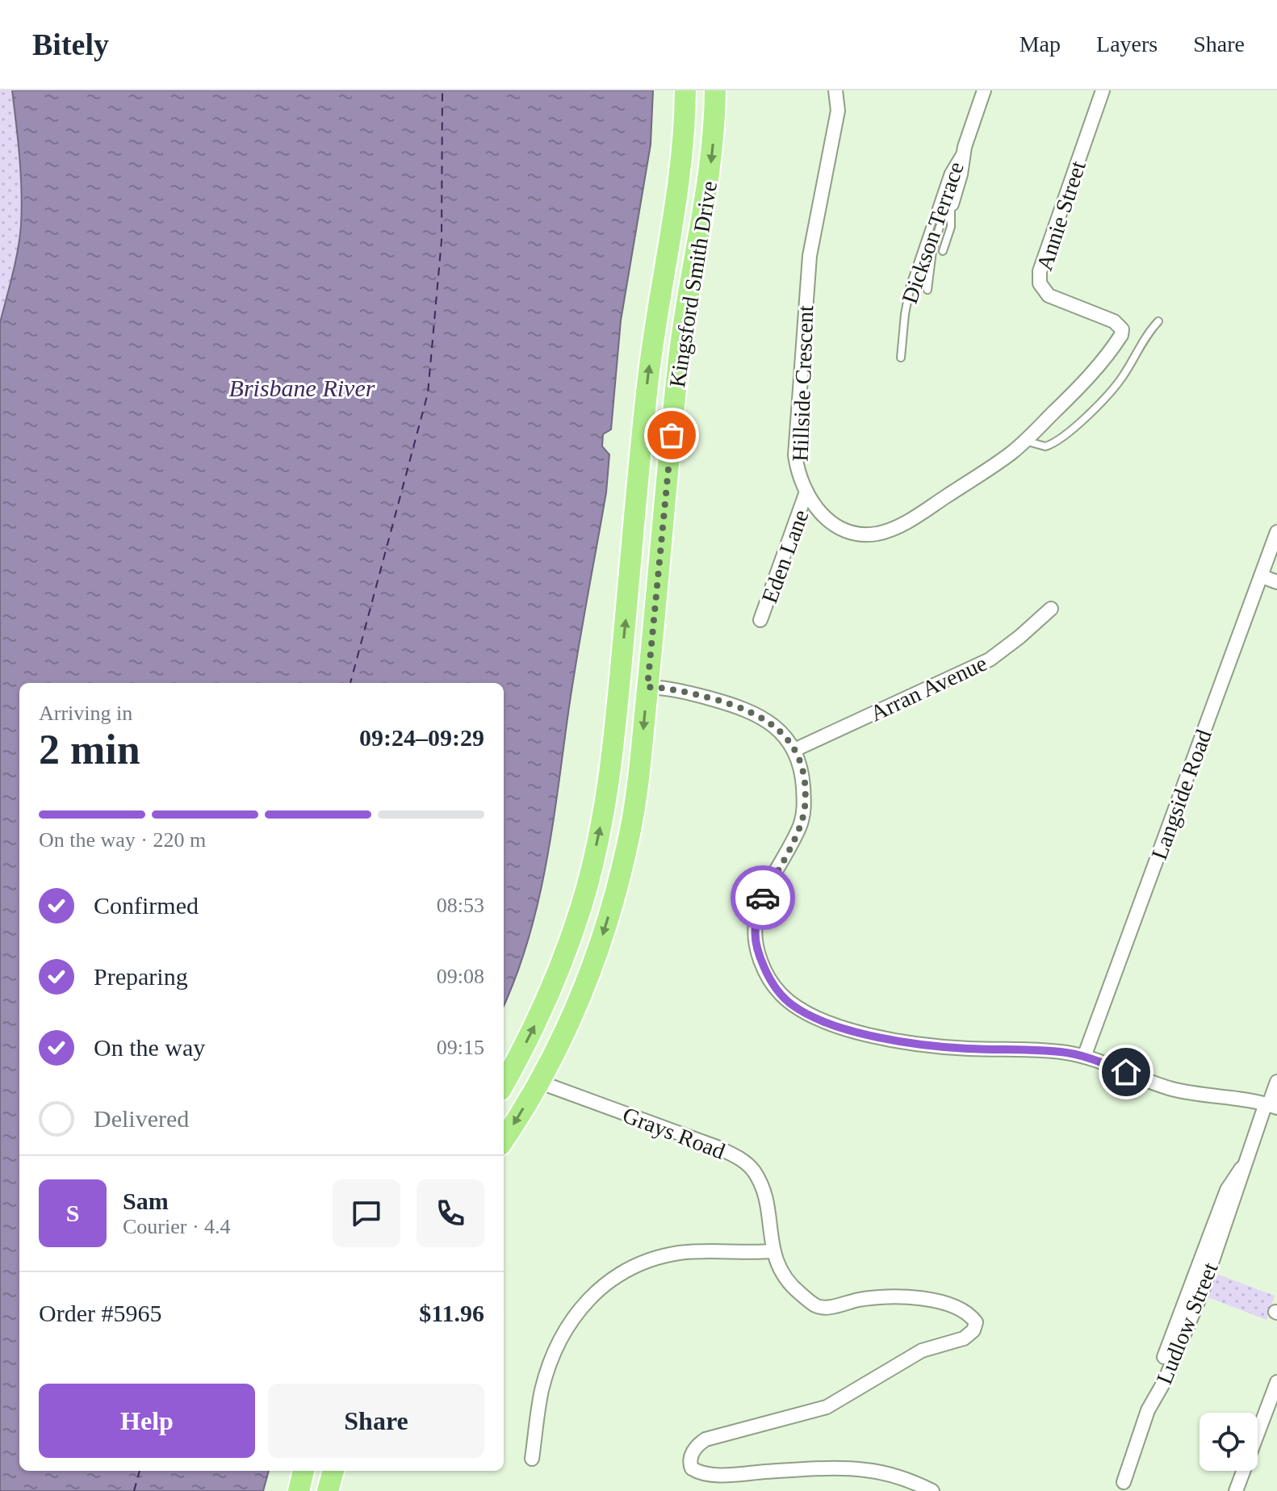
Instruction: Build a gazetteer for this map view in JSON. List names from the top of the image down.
{
  "streets": {
    "highway": ["Kingsford Smith Drive"],
    "street": [
      "Annie Street",
      "Dickson Terrace",
      "Hillside Crescent",
      "Eden Lane",
      "Arran Avenue",
      "Langside Road",
      "Grays Road",
      "Ludlow Street"
    ]
  },
  "crossings": [
    ["Annie Street", "Hillside Crescent"],
    ["Kingsford Smith Drive", "Grays Road"],
    ["Hillside Crescent", "Eden Lane"]
  ],
  "water": ["Brisbane River"],
  "page": {
    "header": "Bitely",
    "nav": ["Map", "Layers", "Share"],
    "heading": ["2 min", "Arriving in", "09:24–09:29"],
    "panel": [
      "Sam",
      "Courier · 4.4",
      "Order #5965",
      "$11.96"
    ],
    "bar": "On the way · 220 m",
    "list": [
      ["Confirmed", "08:53"],
      ["Preparing", "09:08"],
      ["On the way", "09:15"],
      "Delivered"
    ],
    "round": "S",
    "buttons": ["Help", "Share"]
  }
}
